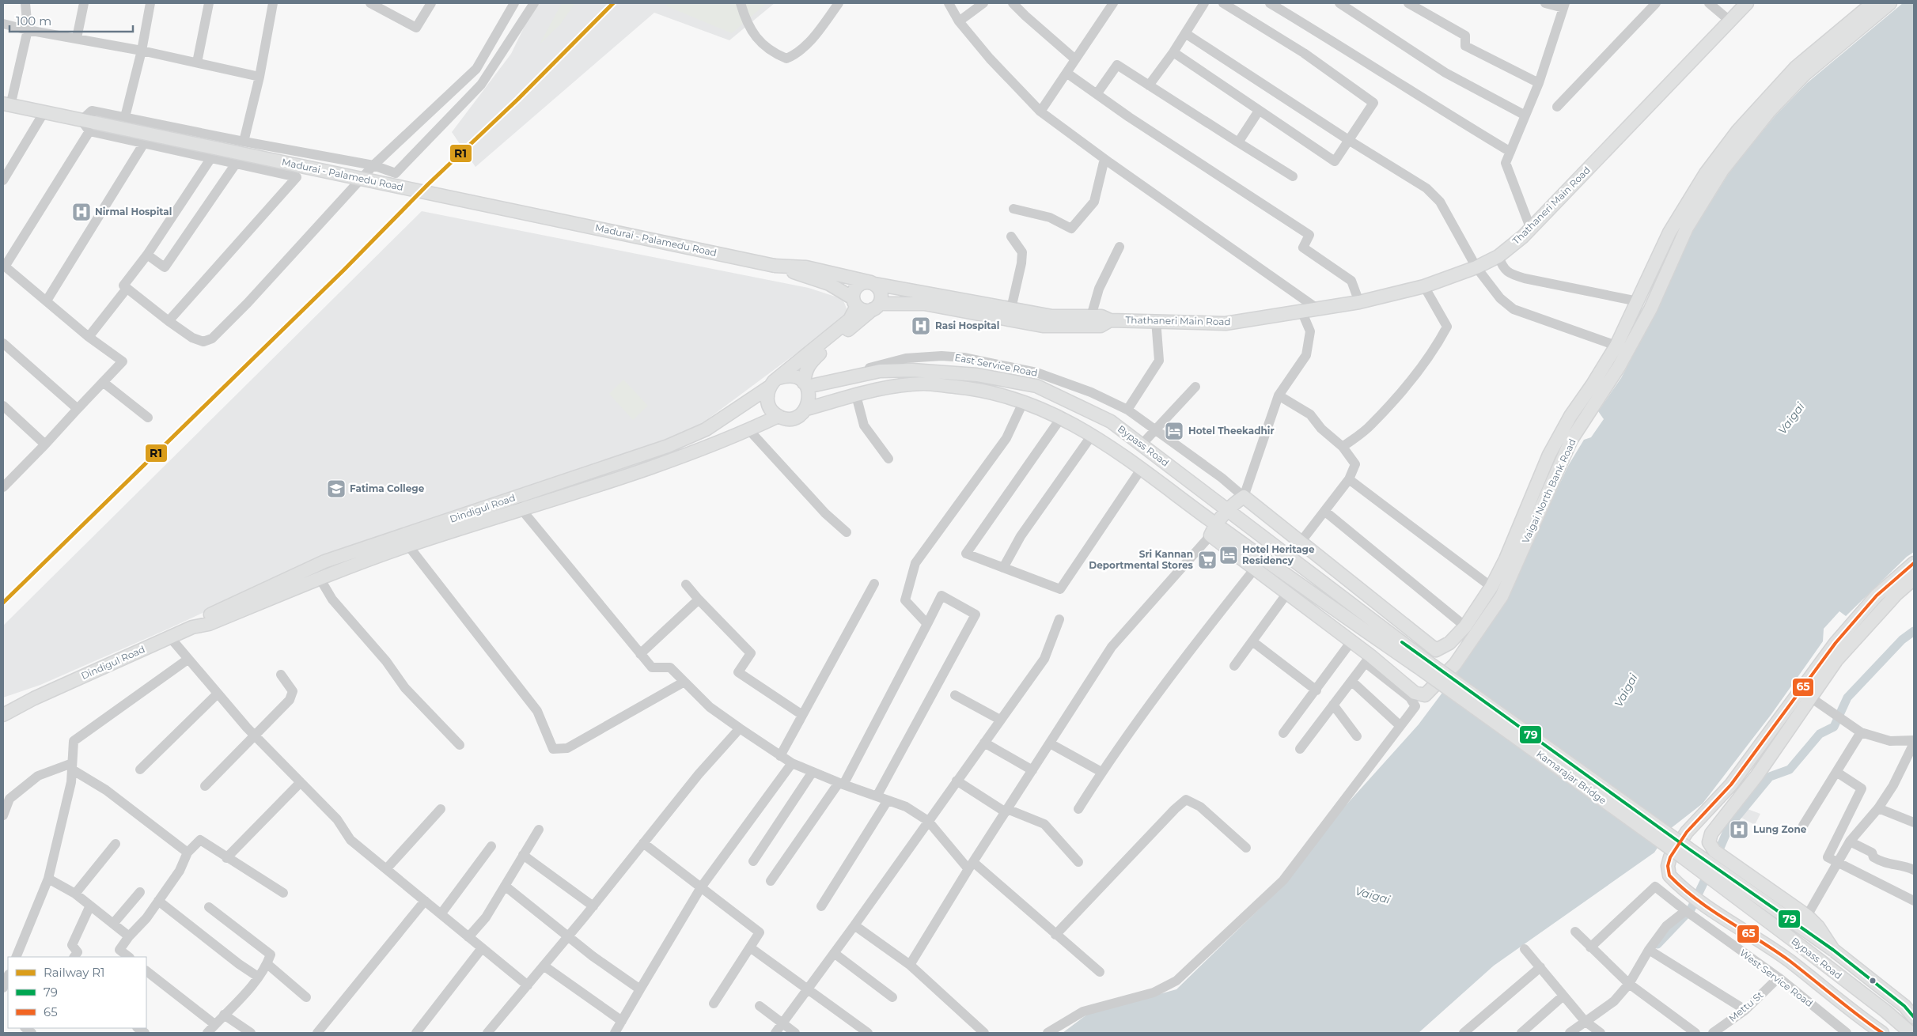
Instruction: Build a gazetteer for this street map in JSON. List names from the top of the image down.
{
  "streets": {
    "main road": [
      "Madurai - Palamedu Road",
      "Thathaneri Main Road",
      "Bypass Road",
      "Vaigai North Bank Road",
      "Dindigul Road",
      "Kamarajar Bridge"
    ],
    "street": ["East Service Road", "West Service Road", "Mettu St"]
  },
  "crossings": [
    ["Madurai - Palamedu Road", "Thathaneri Main Road"],
    ["Madurai - Palamedu Road", "Dindigul Road"],
    ["Thathaneri Main Road", "Dindigul Road"],
    ["East Service Road", "Bypass Road"],
    ["East Service Road", "Vaigai North Bank Road"],
    ["Bypass Road", "Vaigai North Bank Road"],
    ["Bypass Road", "Dindigul Road"],
    ["Bypass Road", "Kamarajar Bridge"],
    ["West Service Road", "Mettu St"]
  ],
  "water": ["Vaigai"],
  "places": {
    "hospital": ["Nirmal Hospital", "Rasi Hospital", "Lung Zone"],
    "hotel": ["Hotel Theekadhir", "Hotel Heritage Residency"],
    "school or university": ["Fatima College"],
    "supermarket": ["Sri Kannan Deportmental Stores"]
  },
  "lines": ["rail line R1", "transit line 65", "transit line 79"],
  "legend": ["Railway R1", "79", "65"],
  "scale_bar": "100 m"
}
